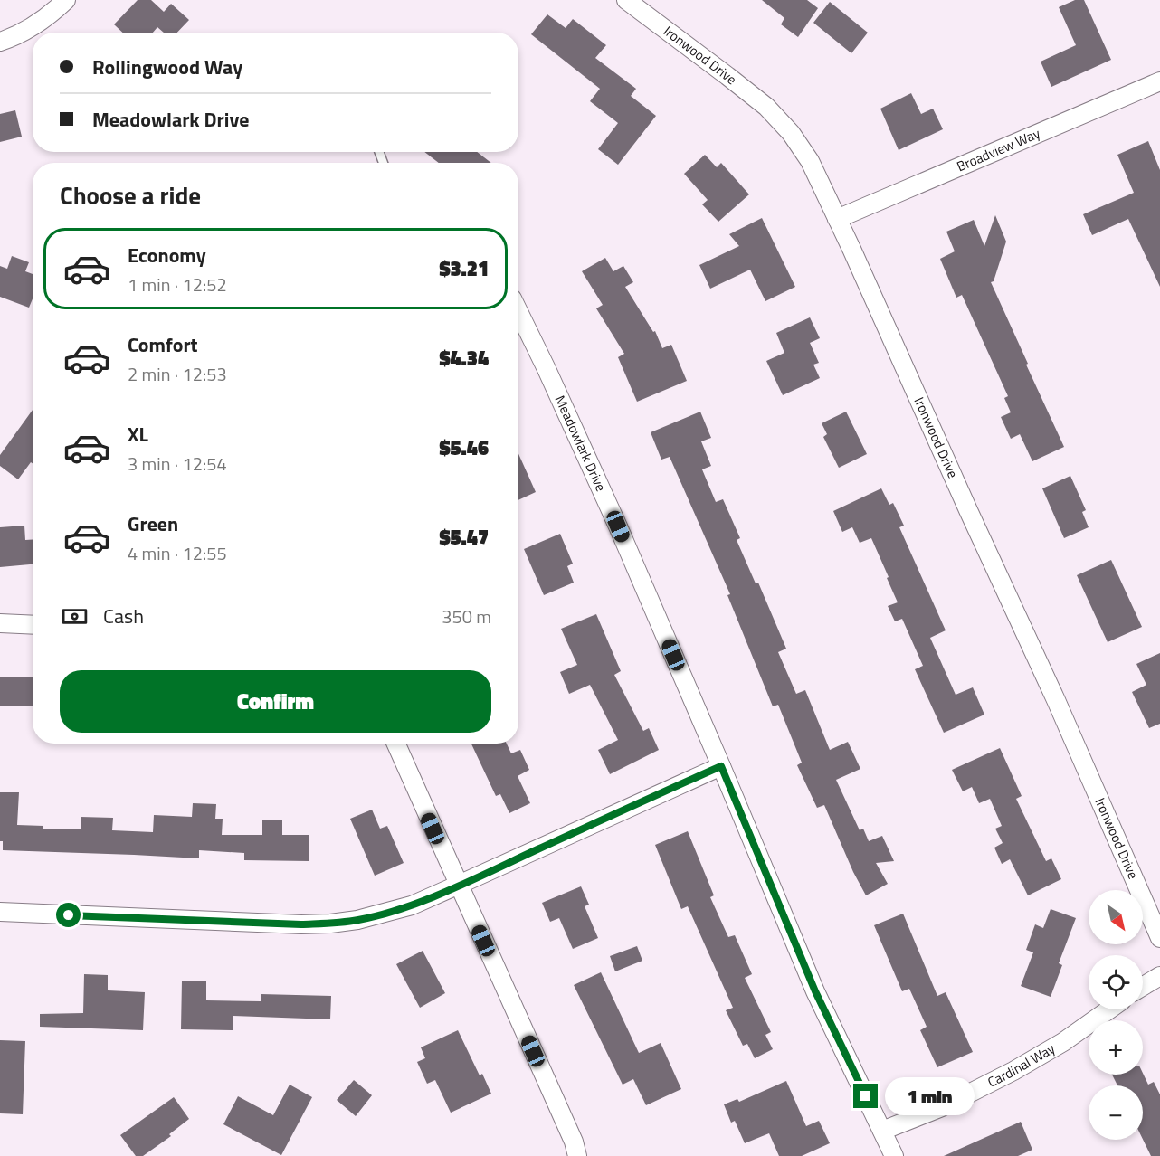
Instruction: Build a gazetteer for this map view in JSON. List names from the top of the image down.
{
  "streets": {
    "street": [
      "Ironwood Drive",
      "Broadview Way",
      "Meadowlark Drive",
      "Cardinal Way"
    ]
  },
  "crossings": [
    ["Ironwood Drive", "Broadview Way"],
    ["Meadowlark Drive", "Cardinal Way"]
  ],
  "north": "bottom right",
  "page": {
    "banner": ["Rollingwood Way", "Meadowlark Drive"],
    "heading": "Choose a ride",
    "list": [
      {
        "name": "Economy",
        "note": "1 min · 12:52",
        "value": "$3.21"
      },
      {
        "name": "Comfort",
        "note": "2 min · 12:53",
        "value": "$4.34"
      },
      {
        "name": "XL",
        "note": "3 min · 12:54",
        "value": "$5.46"
      },
      {
        "name": "Green",
        "note": "4 min · 12:55",
        "value": "$5.47"
      }
    ],
    "pay": ["Cash", "350 m"],
    "buttons": "Confirm",
    "map_buttons": ["+", "−"],
    "bubble": "1 min"
  }
}
